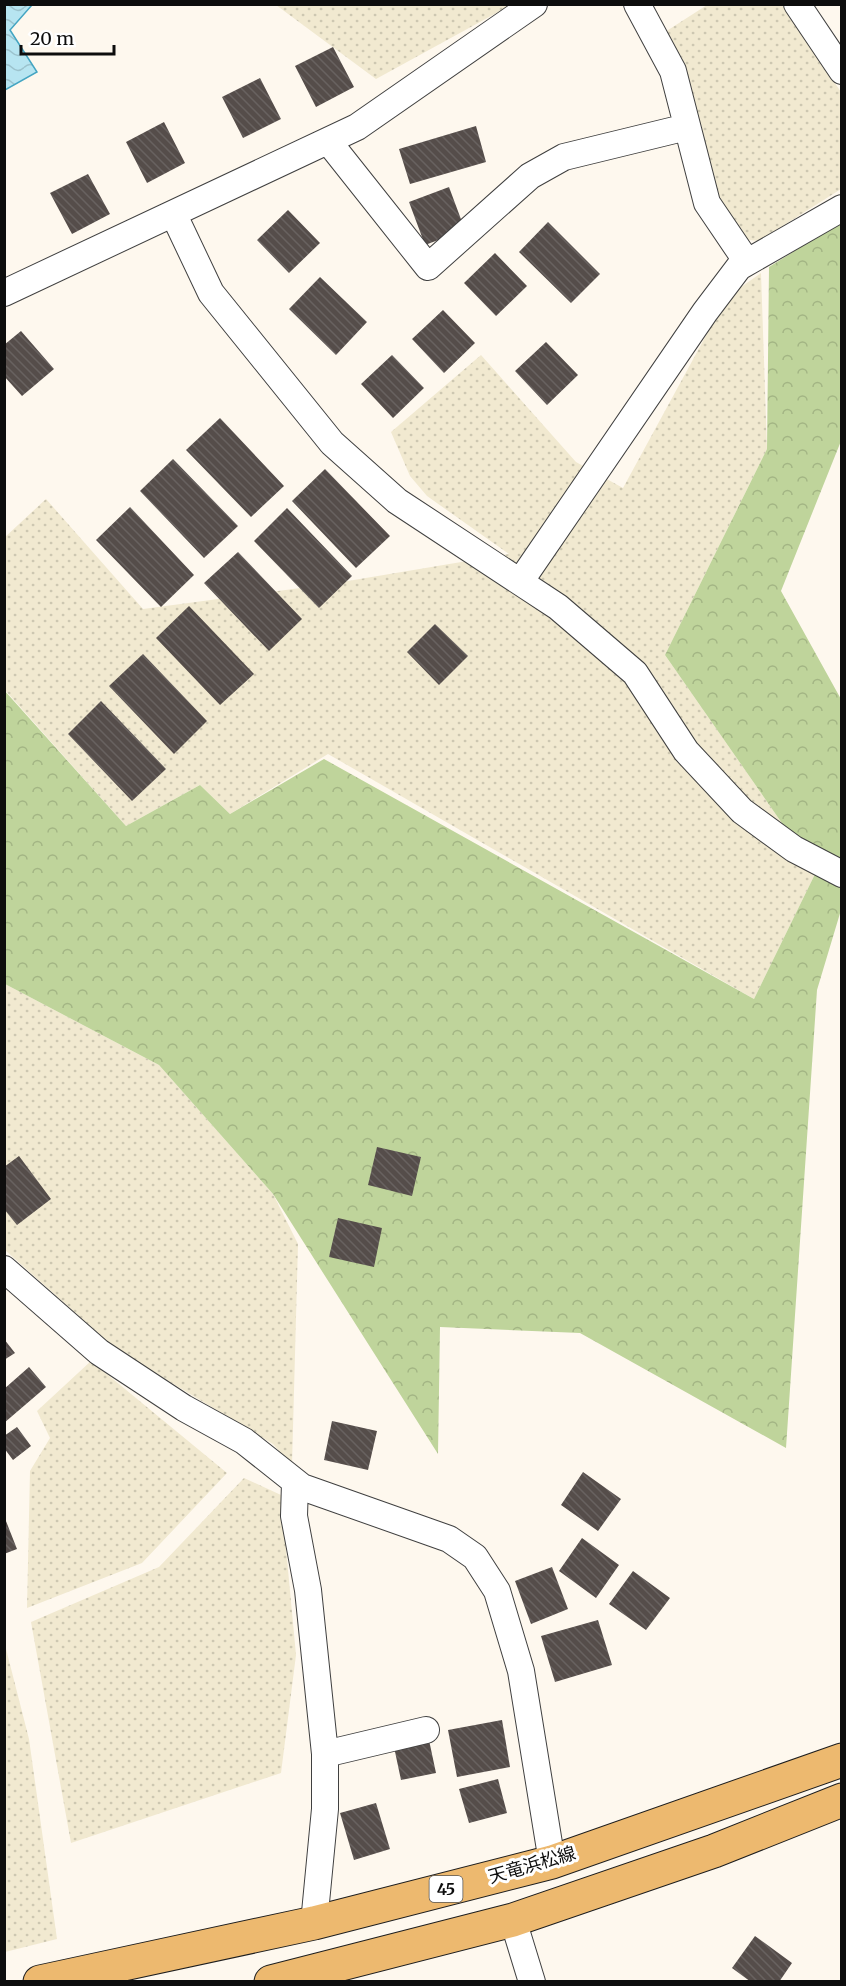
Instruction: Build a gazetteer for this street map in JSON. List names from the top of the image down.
{
  "streets": {
    "main road": ["天竜浜松線", "45"]
  },
  "scale_bar": "20 m"
}
